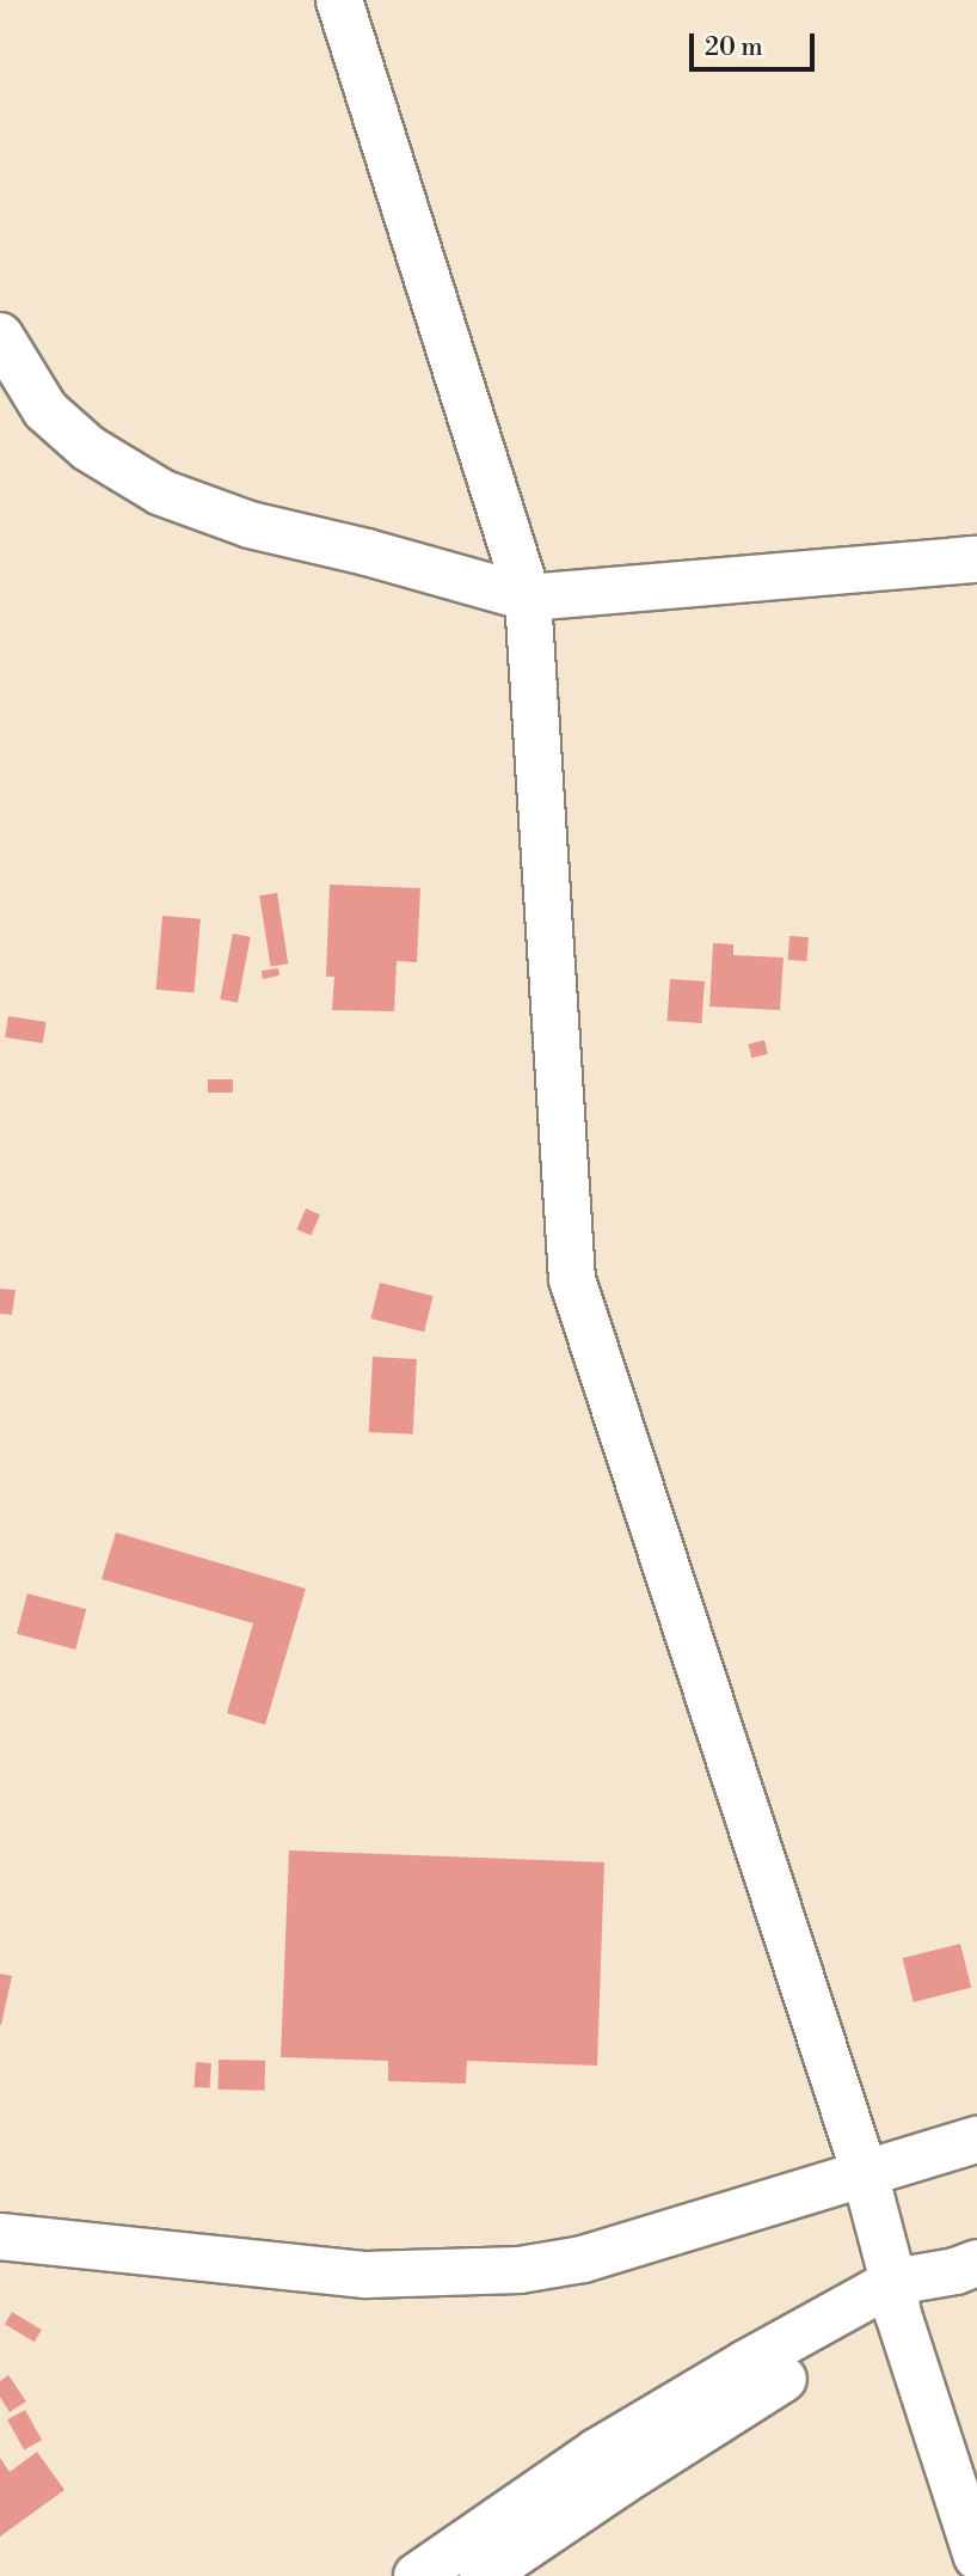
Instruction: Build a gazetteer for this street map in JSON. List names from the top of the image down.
{
  "scale_bar": "20 m"
}
